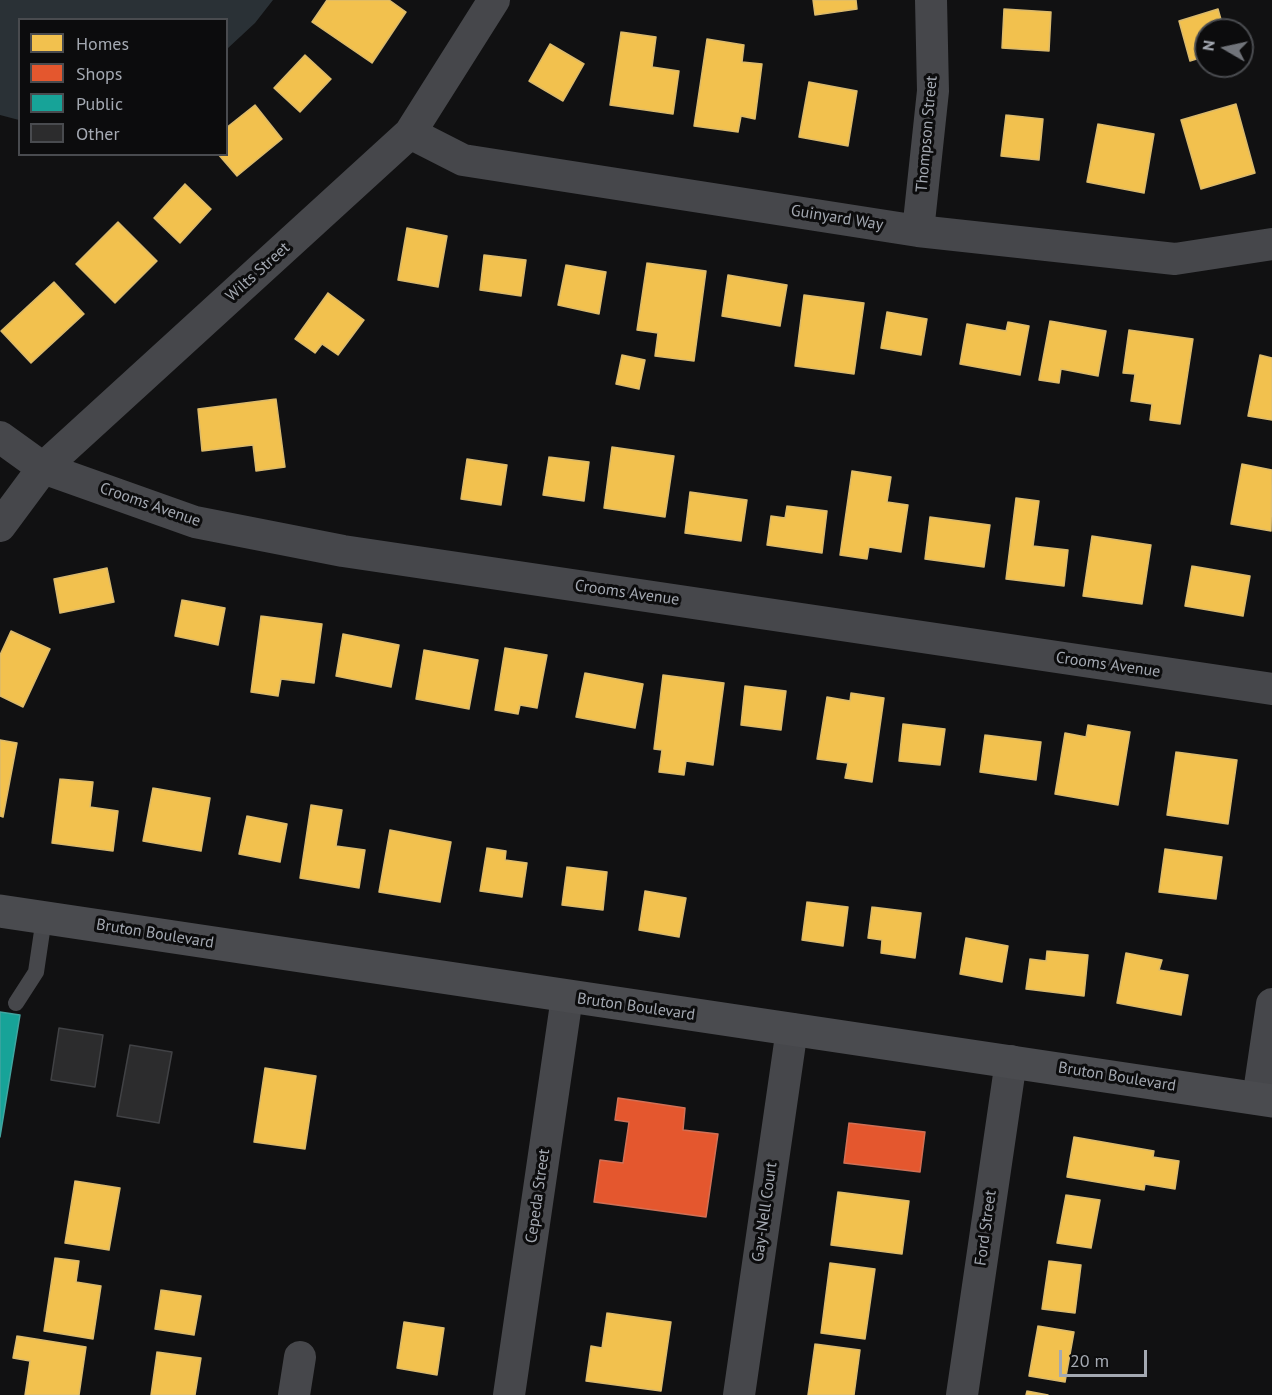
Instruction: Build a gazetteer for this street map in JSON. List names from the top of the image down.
{
  "streets": {
    "street": [
      "Thompson Street",
      "Guinyard Way",
      "Wilts Street",
      "Crooms Avenue",
      "Bruton Boulevard",
      "Cepeda Street",
      "Gay-Nell Court",
      "Ford Street"
    ]
  },
  "crossings": [
    ["Thompson Street", "Guinyard Way"],
    ["Guinyard Way", "Wilts Street"],
    ["Wilts Street", "Crooms Avenue"],
    ["Bruton Boulevard", "Cepeda Street"],
    ["Bruton Boulevard", "Gay-Nell Court"],
    ["Bruton Boulevard", "Ford Street"]
  ],
  "legend": [
    "Homes",
    "Shops",
    "Public",
    "Other"
  ],
  "scale_bar": "20 m",
  "north": "left"
}
